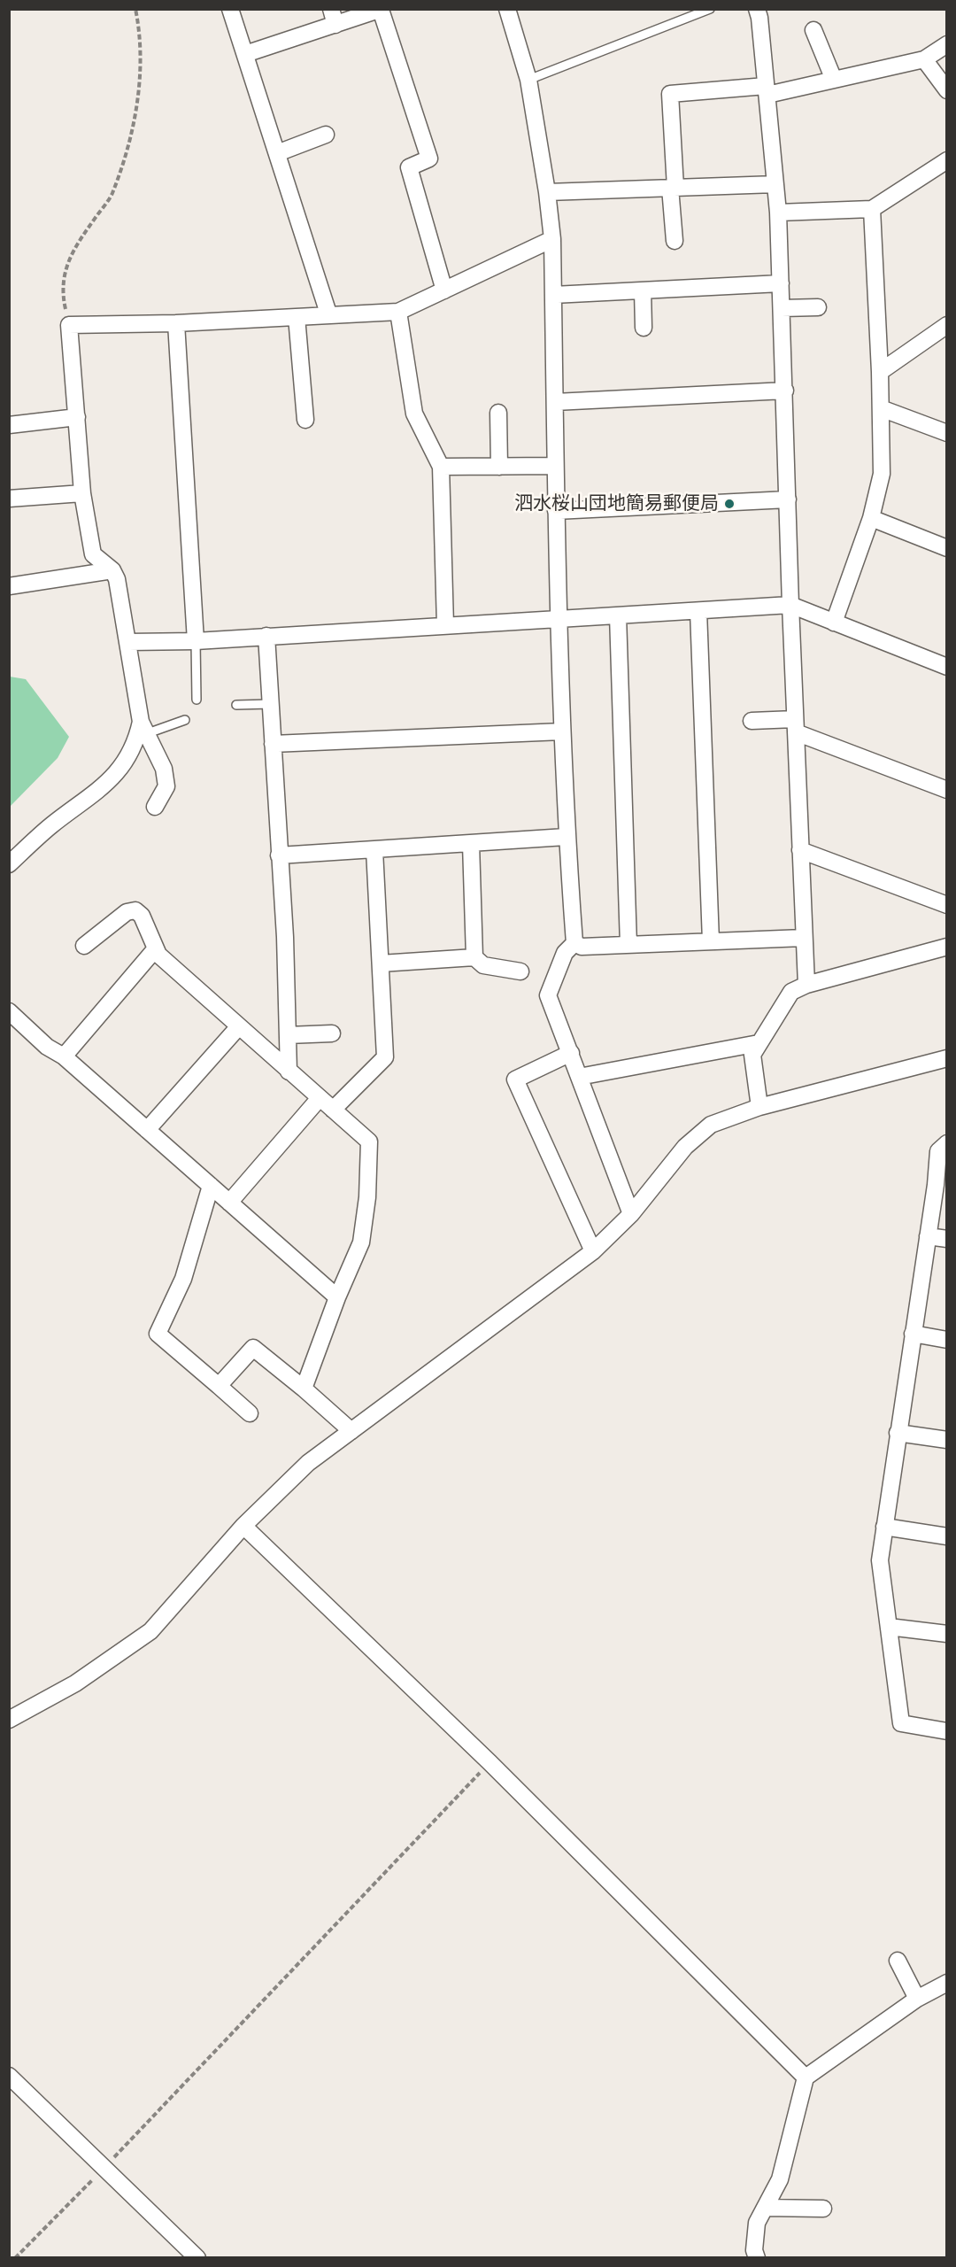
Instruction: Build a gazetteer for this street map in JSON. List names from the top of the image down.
{
  "places": ["泗水桜山団地簡易郵便局"]
}
